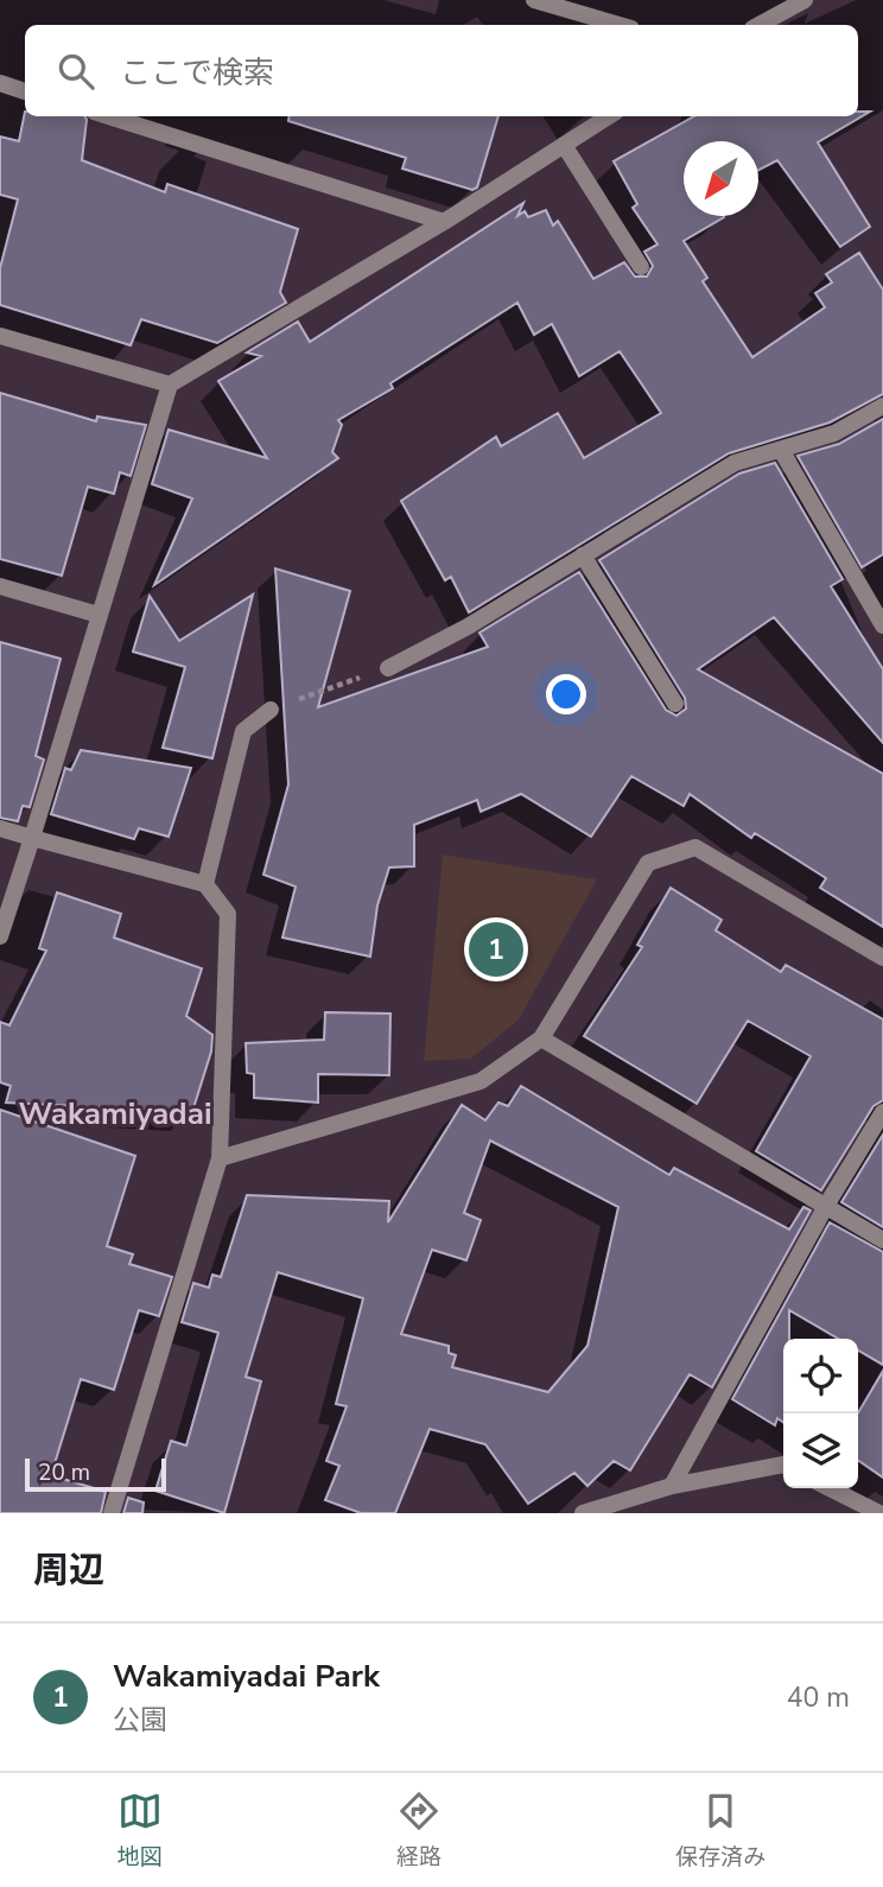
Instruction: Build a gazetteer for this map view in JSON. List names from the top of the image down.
{
  "districts": ["Wakamiyadai"],
  "scale_bar": "20 m",
  "north": "bottom left",
  "page": {
    "search": "ここで検索",
    "pins": "1",
    "scale": "20 m",
    "heading": "周辺",
    "list": [
      {
        "mark": "1",
        "name": "Wakamiyadai Park",
        "note": "公園",
        "value": "40 m"
      }
    ],
    "nav": ["地図", "経路", "保存済み"]
  }
}
